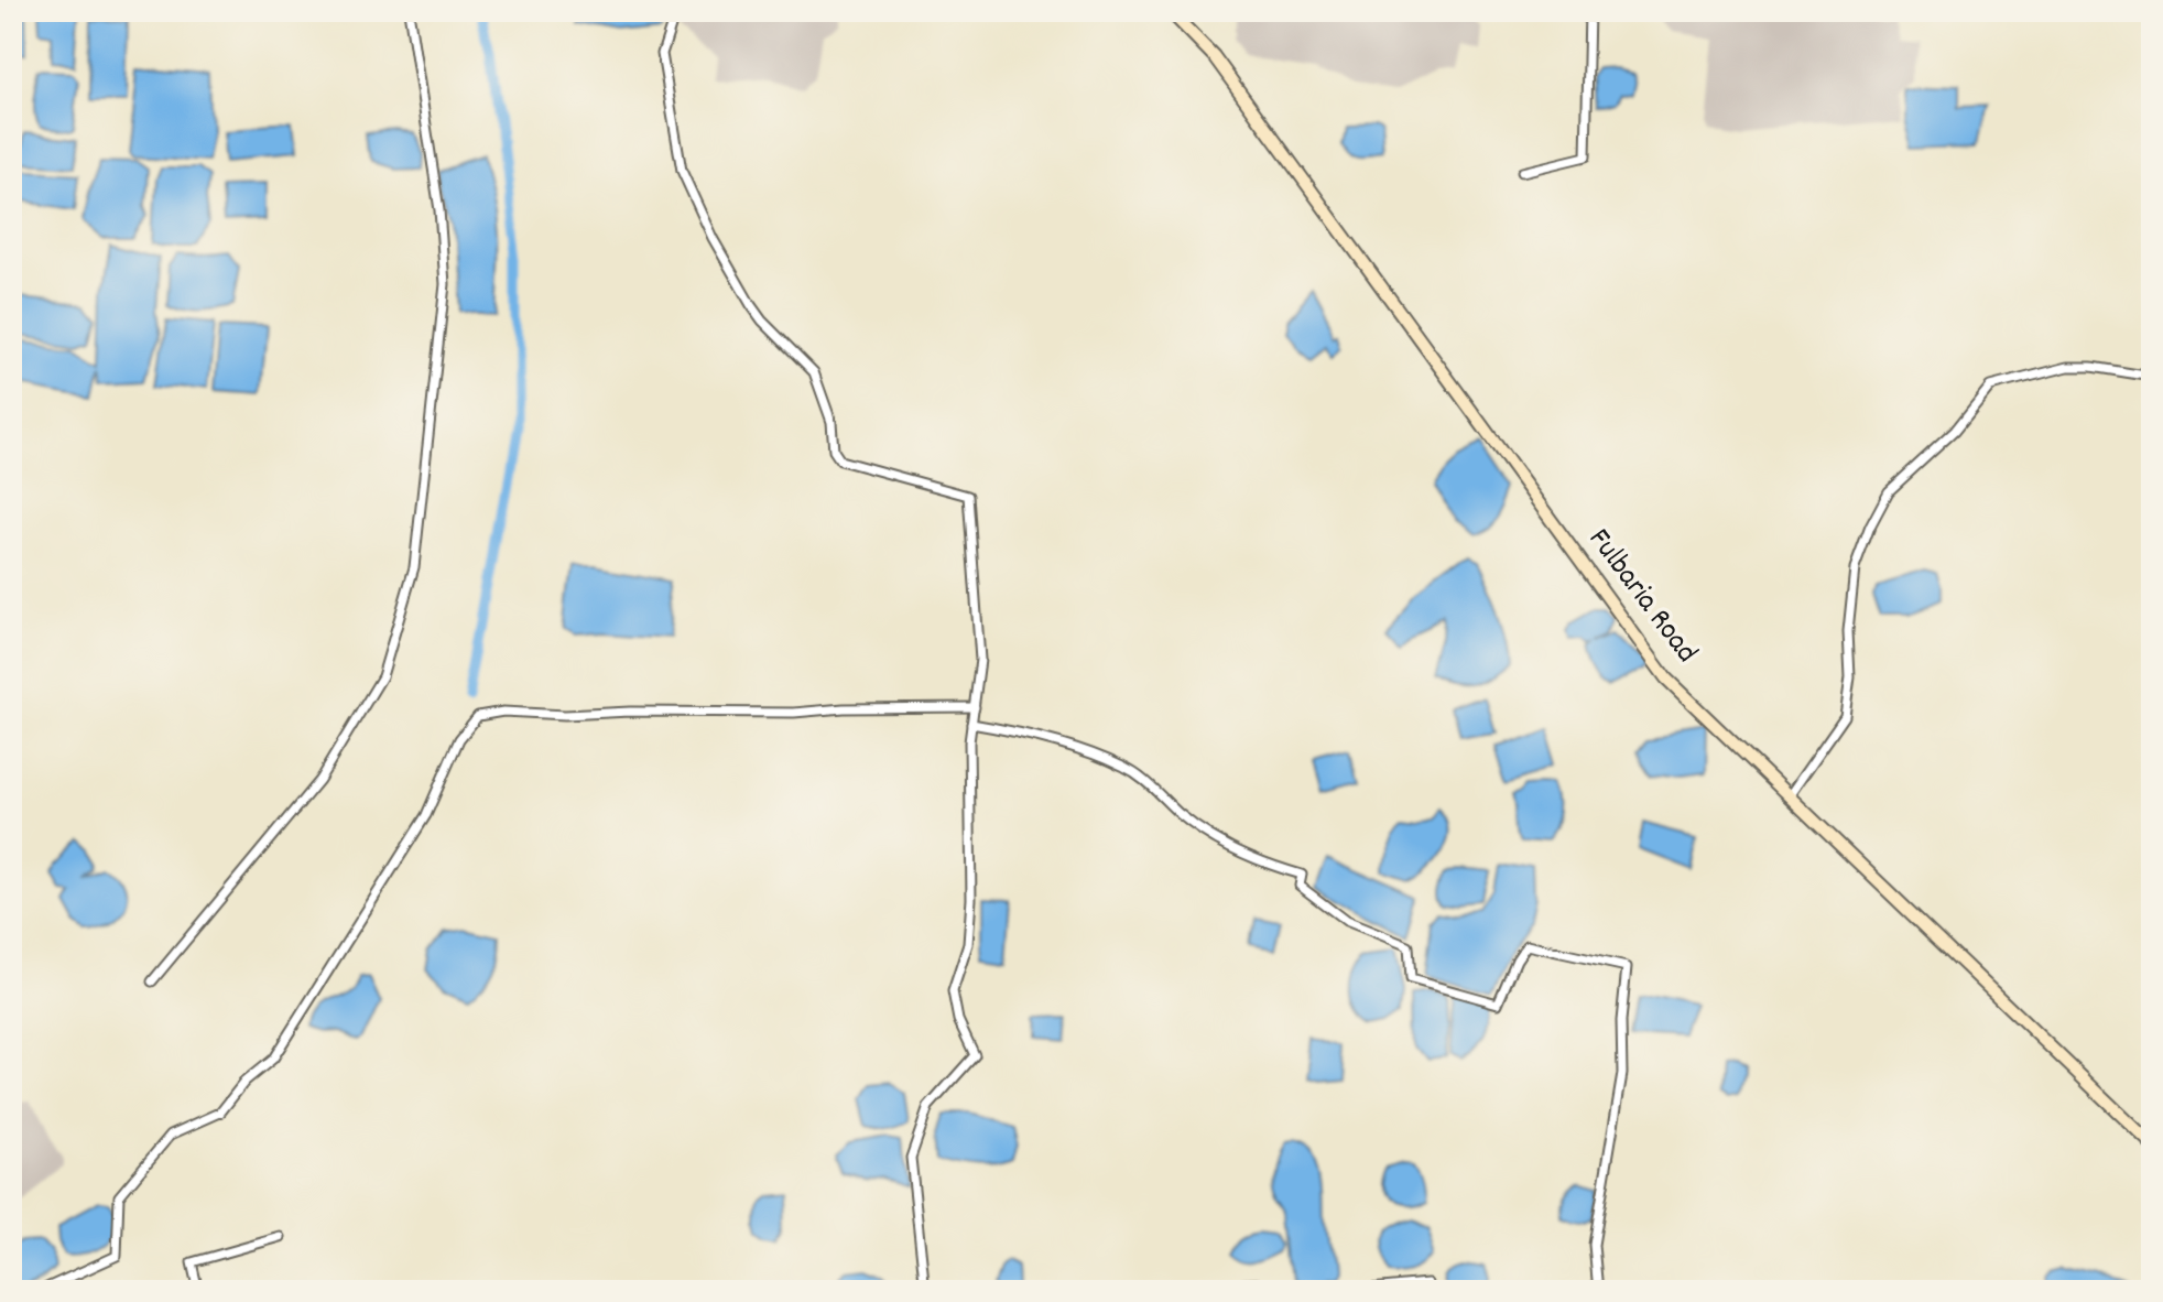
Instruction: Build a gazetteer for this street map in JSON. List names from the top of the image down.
{
  "streets": {
    "main road": ["Fulbaria Road"]
  }
}
